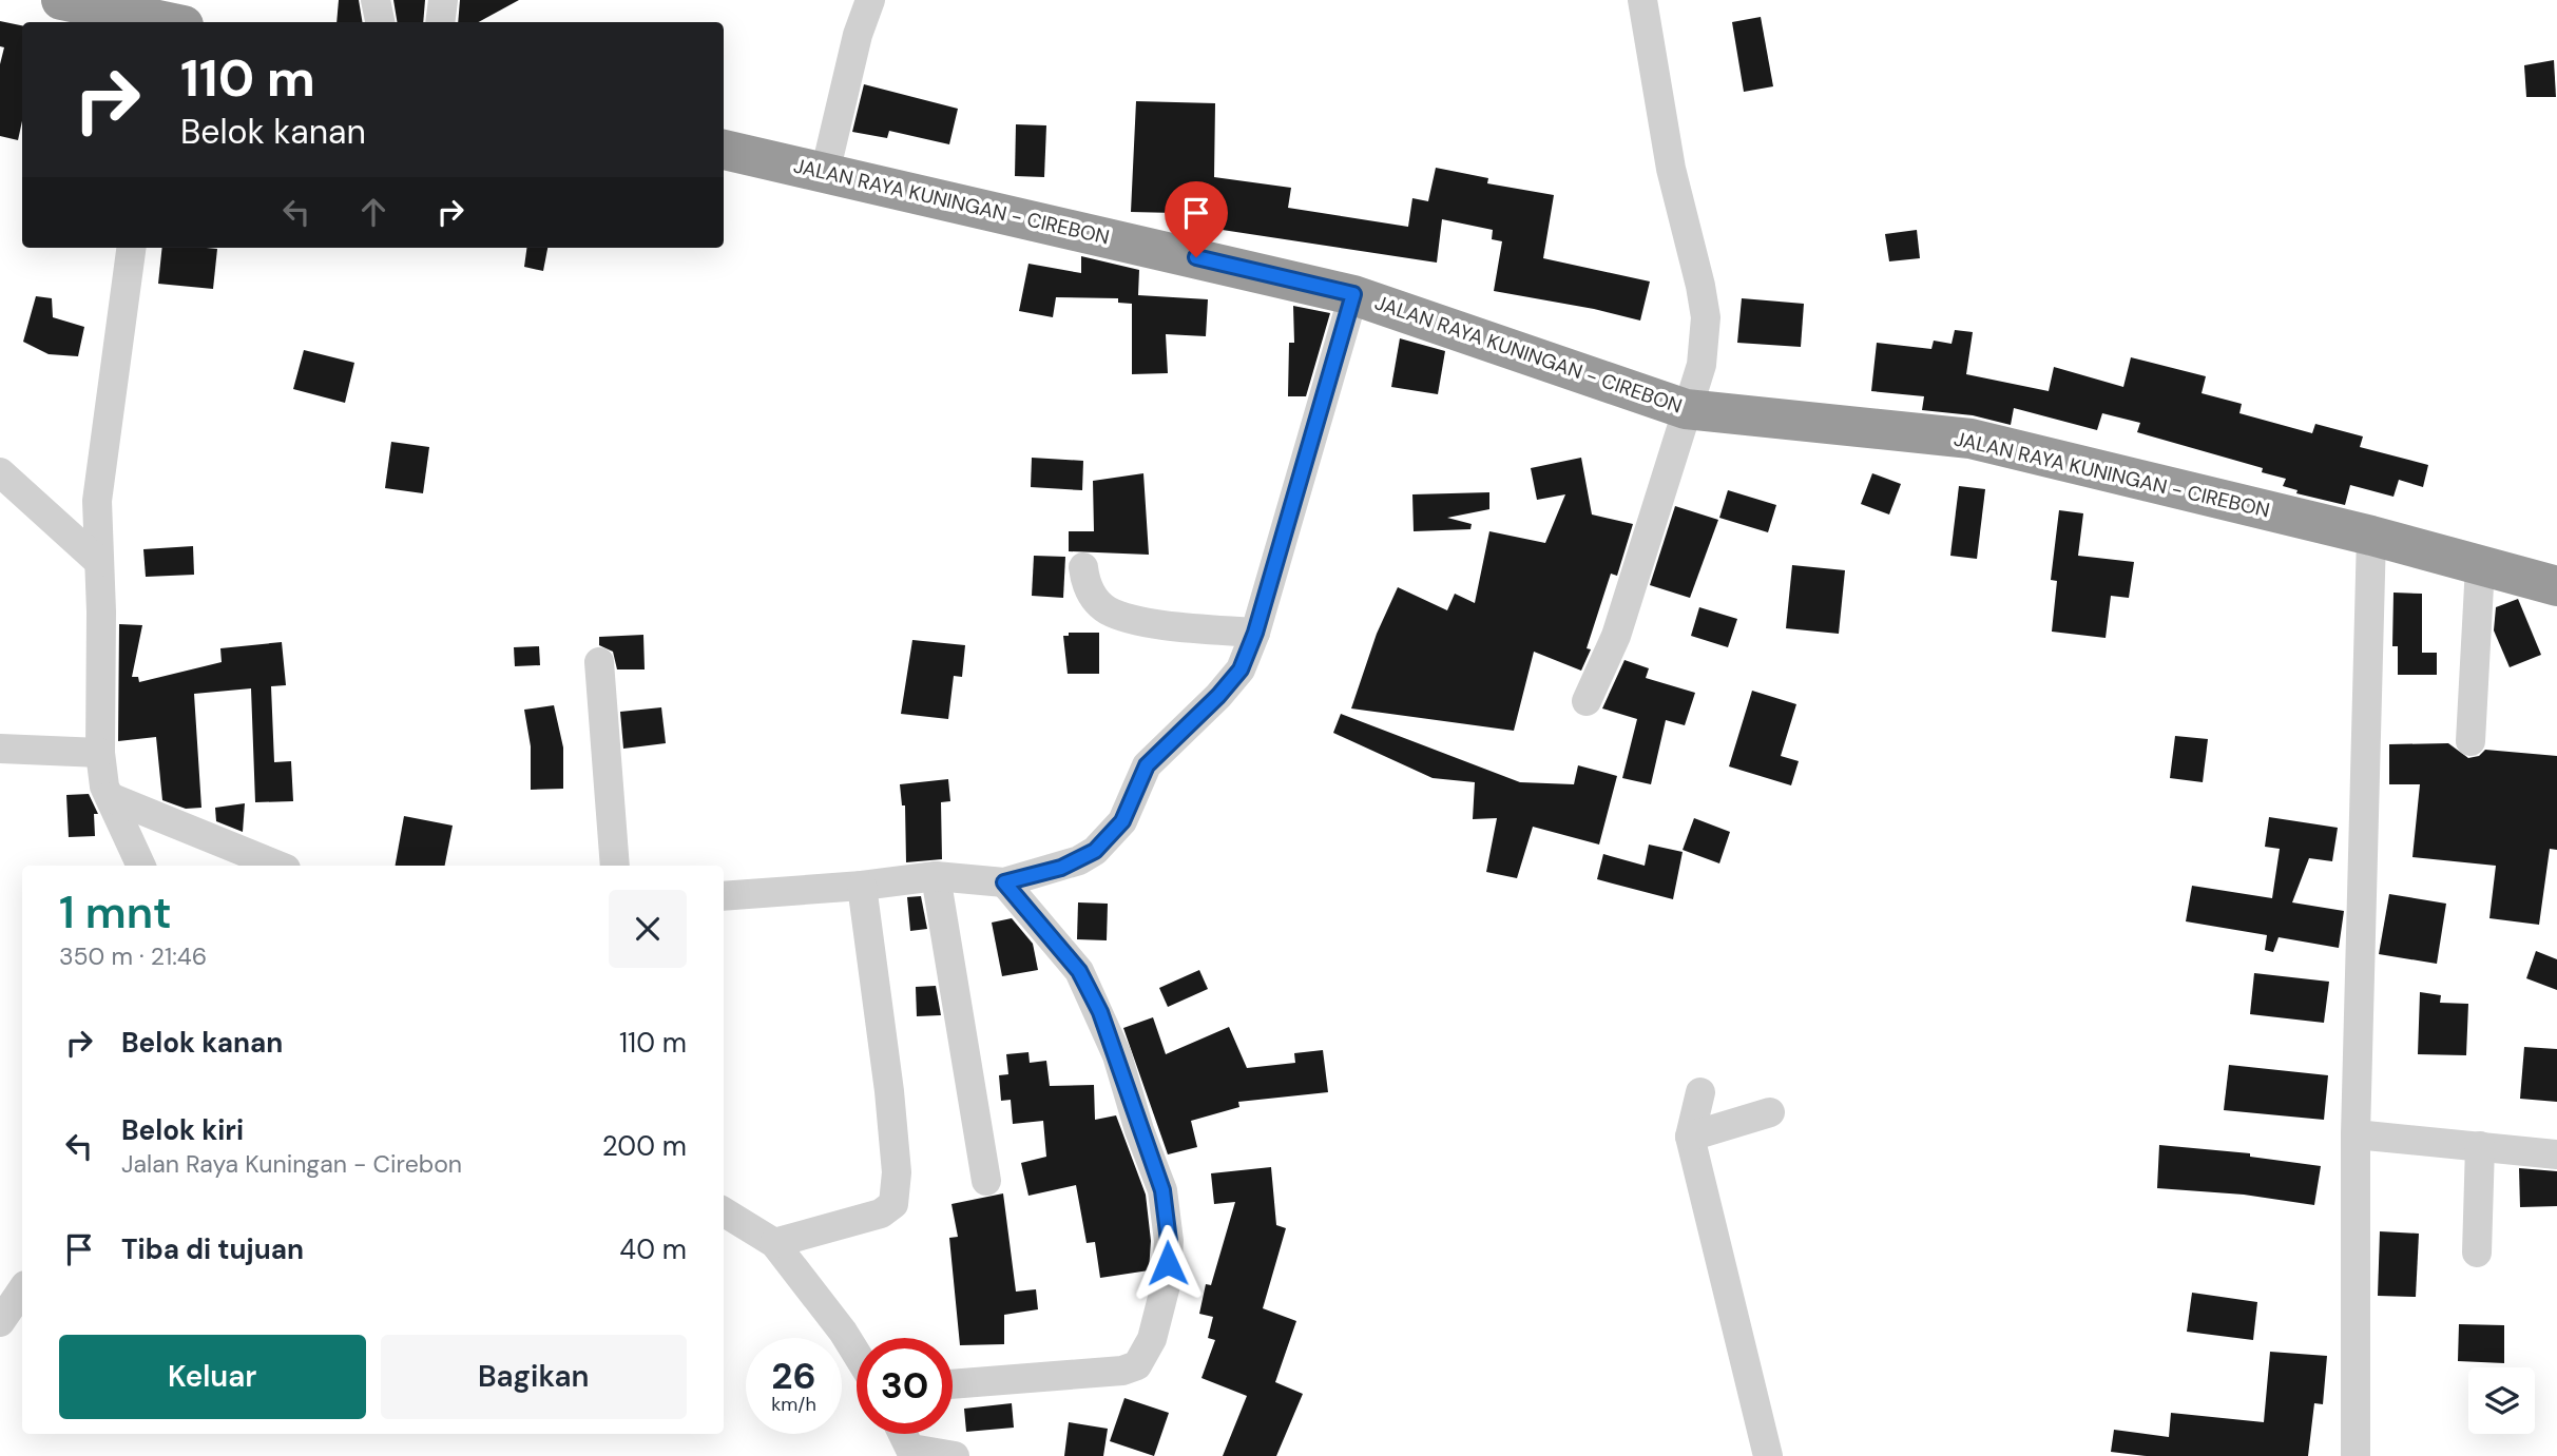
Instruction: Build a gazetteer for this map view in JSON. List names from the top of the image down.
{
  "streets": {
    "highway": ["JALAN RAYA KUNINGAN - CIREBON"]
  },
  "page": {
    "turn": ["110 m", "Belok kanan"],
    "heading": ["1 mnt", "350 m · 21:46"],
    "list": [
      {
        "name": "Belok kanan",
        "value": "110 m"
      },
      {
        "name": "Belok kiri",
        "note": "Jalan Raya Kuningan - Cirebon",
        "value": "200 m"
      },
      {
        "name": "Tiba di tujuan",
        "value": "40 m"
      }
    ],
    "buttons": ["Keluar", "Bagikan"],
    "speed": "26 km/h",
    "limit": "30"
  }
}
